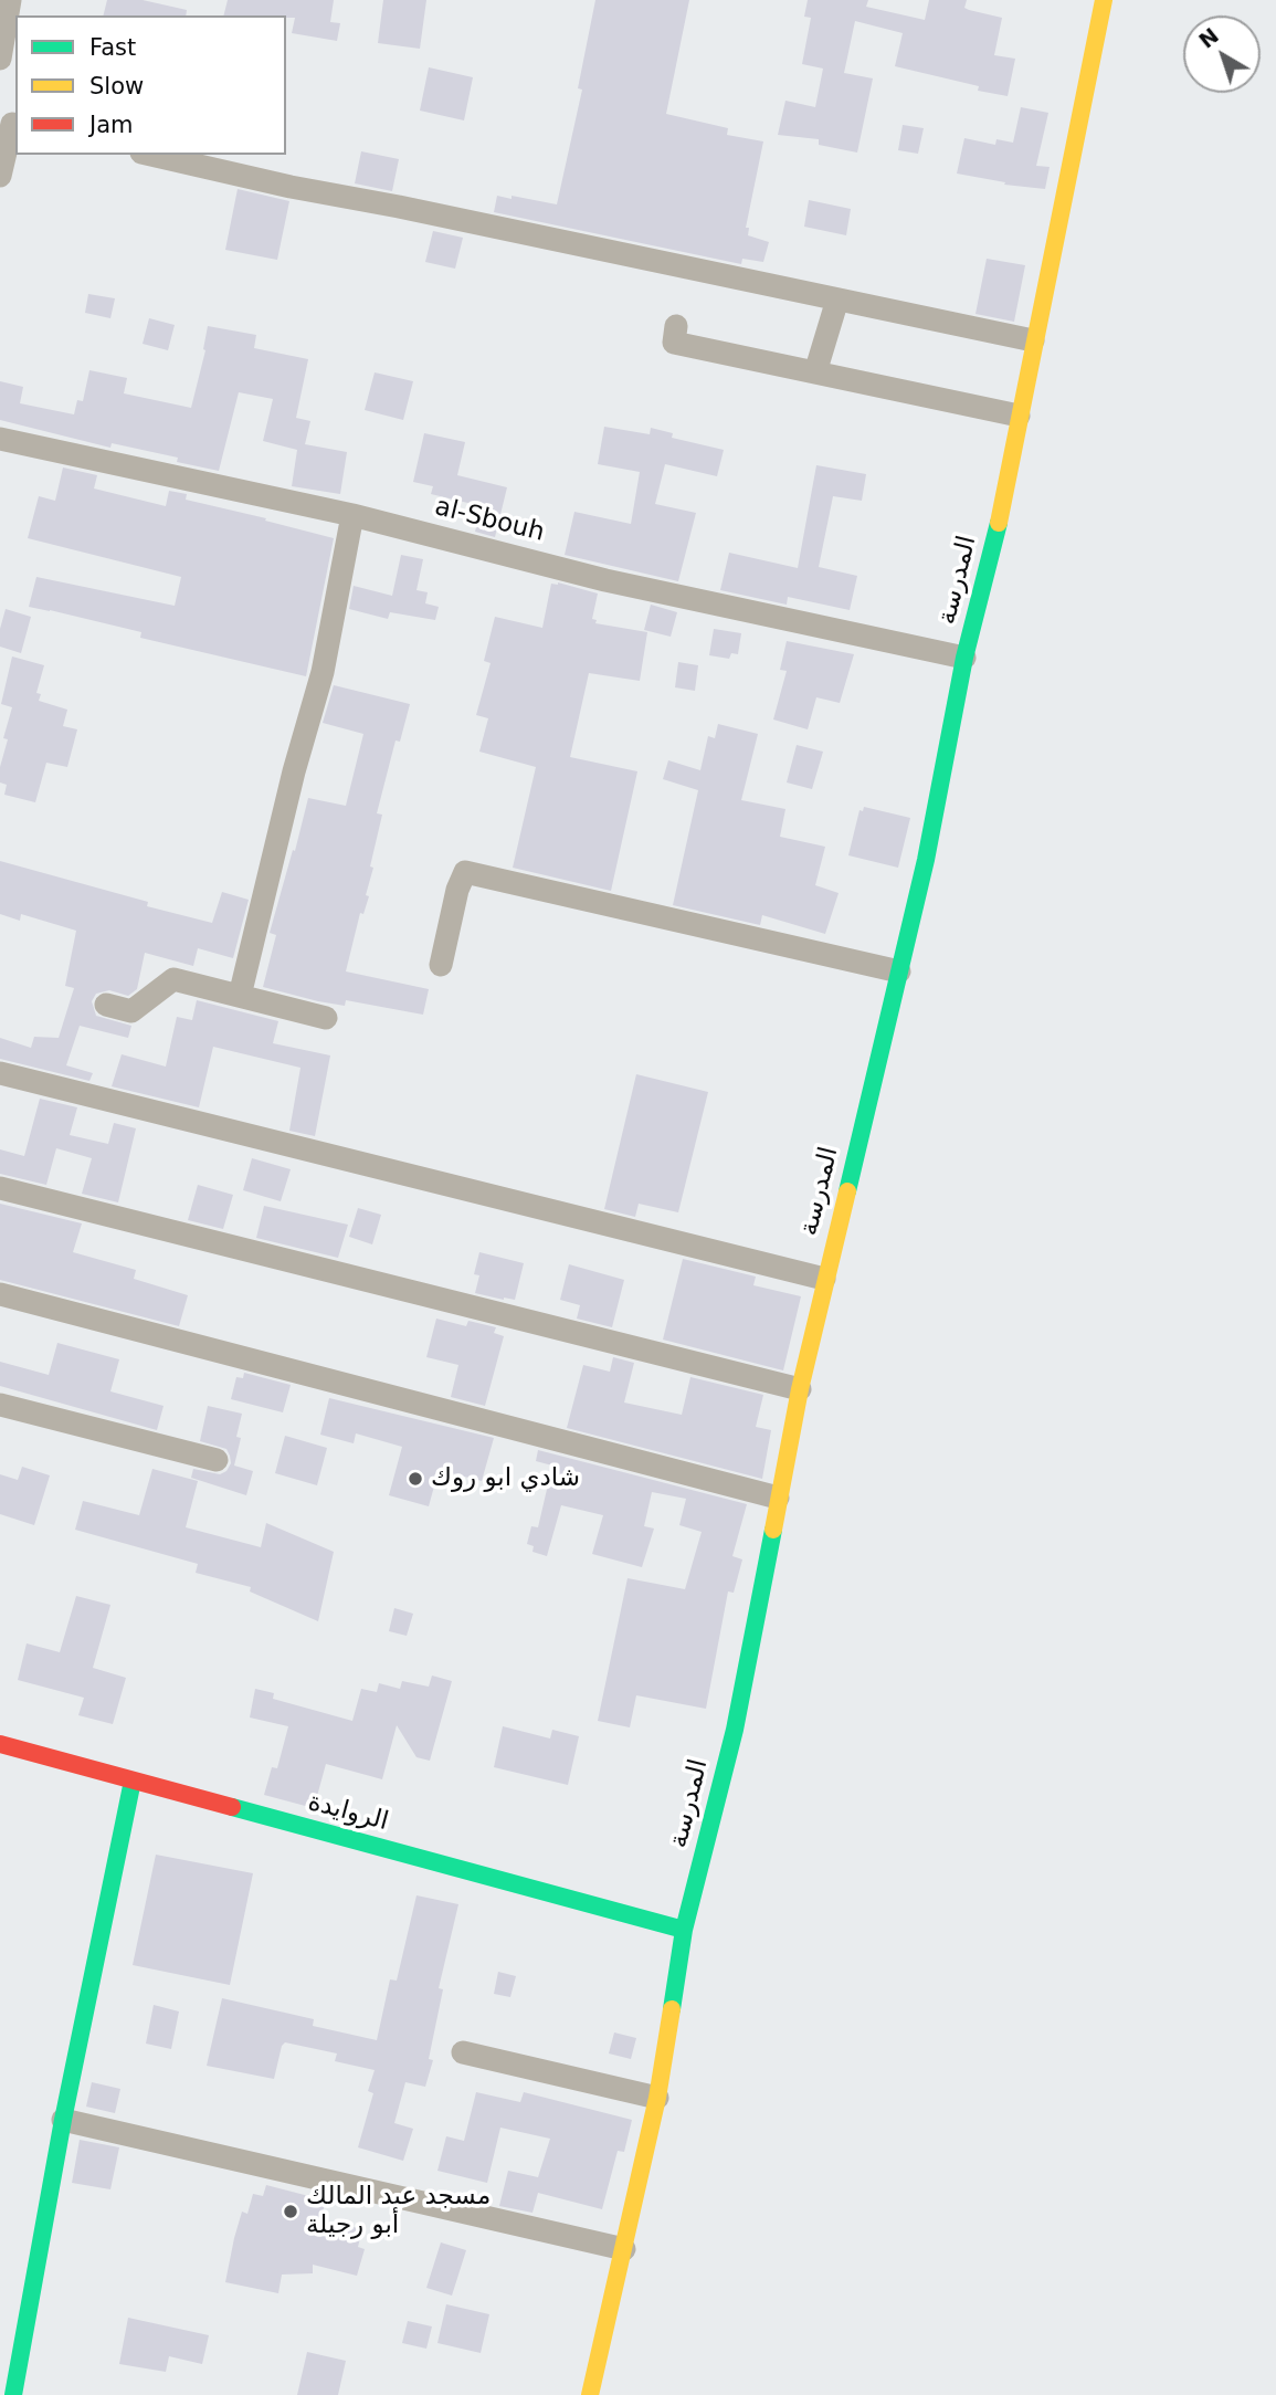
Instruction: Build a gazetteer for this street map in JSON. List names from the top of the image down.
{
  "streets": {
    "street": ["al-Sbouh", "المدرسة", "الروايدة"]
  },
  "crossings": [
    ["al-Sbouh", "المدرسة"],
    ["المدرسة", "الروايدة"]
  ],
  "places": ["شادي ابو روك", "مسجد عبد المالك أبو رجيلة"],
  "legend": ["Fast", "Slow", "Jam"],
  "north": "top left"
}
